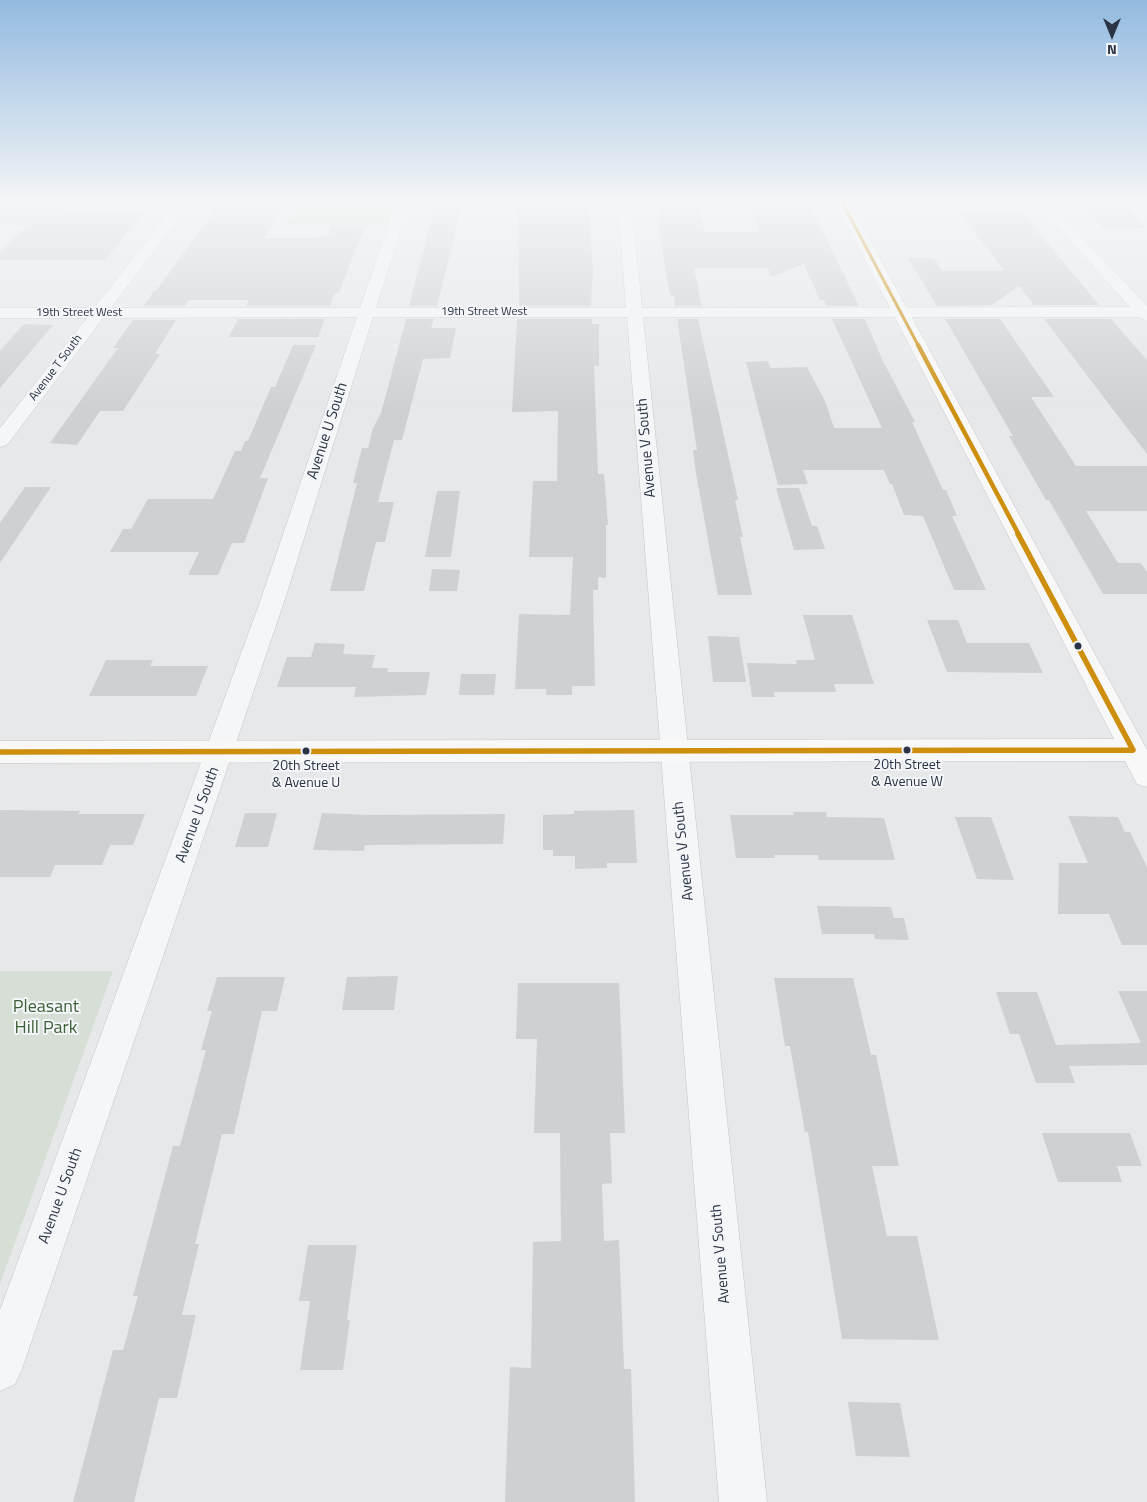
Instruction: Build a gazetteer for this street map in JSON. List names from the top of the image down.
{
  "streets": {
    "street": [
      "19th Street West",
      "Avenue T South",
      "Avenue U South",
      "Avenue V South"
    ]
  },
  "crossings": [
    ["19th Street West", "Avenue T South"],
    ["19th Street West", "Avenue U South"],
    ["19th Street West", "Avenue V South"]
  ],
  "parks": ["Pleasant Hill Park"],
  "places": ["20th Street & Avenue W", "20th Street & Avenue U"],
  "north": "bottom"
}
